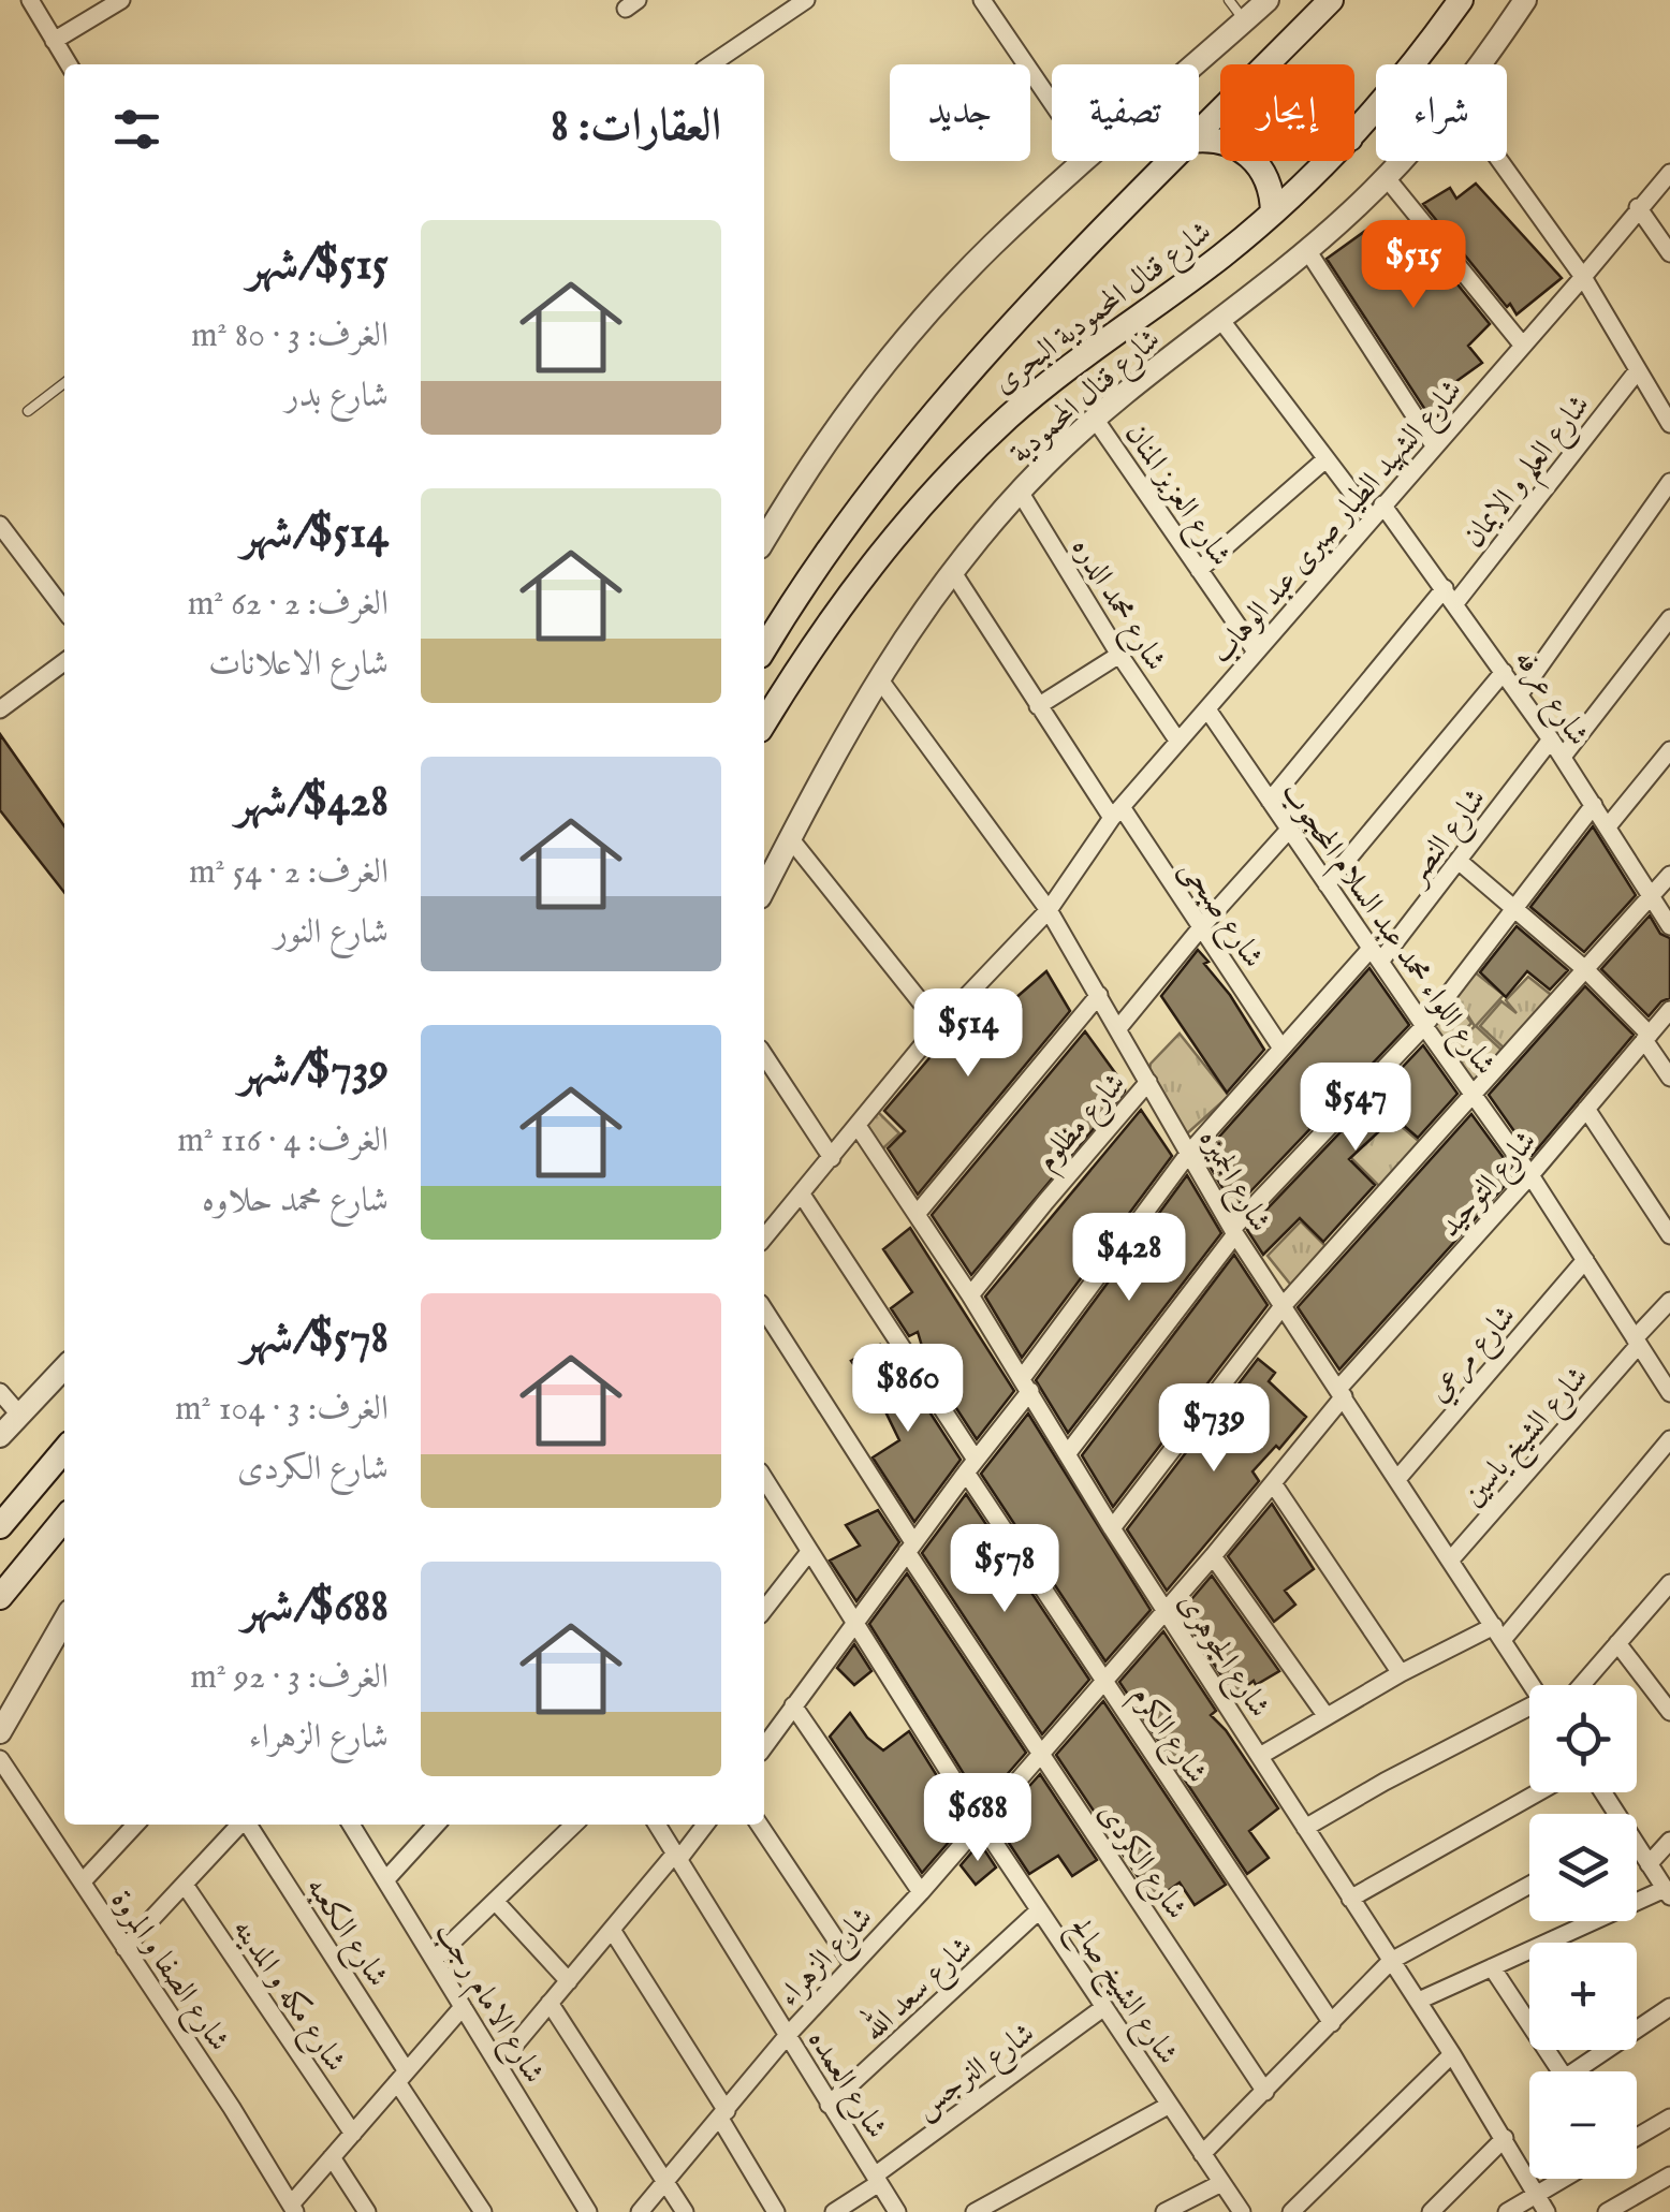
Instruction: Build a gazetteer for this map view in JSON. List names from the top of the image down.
{
  "streets": {
    "main road": ["شارع قنال المحمودية البحرى"],
    "street": [
      "شارع قنال المحمودية",
      "شارع العلم و الايمان",
      "شارع العزيز المنان",
      "شارع الشهيد الطيار صبرى عبد الوهاب",
      "شارع محمد الدره",
      "شارع عرفه",
      "شارع النصر",
      "شارع صبحى",
      "شارع اللواء محمد عبد السلام المحجوب",
      "شارع مظلوم",
      "شارع الجميزه",
      "شارع التوحيد",
      "شارع مرعي",
      "شارع الشيخ ياسين",
      "شارع الجوهرى",
      "شارع الكرم",
      "شارع الكردى",
      "شارع الكعبه",
      "شارع الزهراء",
      "شارع الصفا و المروة",
      "شارع سعد الله",
      "شارع الشيخ صالح",
      "شارع مكه و المدينه",
      "شارع الامام رجب",
      "شارع النرجس",
      "شارع العمده"
    ]
  },
  "crossings": [
    ["شارع قنال المحمودية", "شارع العزيز المنان"],
    ["شارع قنال المحمودية", "شارع محمد الدره"],
    ["شارع قنال المحمودية", "شارع عرفه"],
    ["شارع قنال المحمودية", "شارع صبحى"],
    ["شارع قنال المحمودية", "شارع الجميزه"],
    ["شارع العلم و الايمان", "شارع عرفه"],
    ["شارع العزيز المنان", "شارع الشهيد الطيار صبرى عبد الوهاب"],
    ["شارع الشهيد الطيار صبرى عبد الوهاب", "شارع محمد الدره"],
    ["شارع الشهيد الطيار صبرى عبد الوهاب", "شارع عرفه"],
    ["شارع الشهيد الطيار صبرى عبد الوهاب", "شارع صبحى"],
    ["شارع الشهيد الطيار صبرى عبد الوهاب", "شارع اللواء محمد عبد السلام المحجوب"],
    ["شارع الشهيد الطيار صبرى عبد الوهاب", "شارع الجميزه"],
    ["شارع الشهيد الطيار صبرى عبد الوهاب", "شارع الجوهرى"],
    ["شارع الشهيد الطيار صبرى عبد الوهاب", "شارع الكرم"],
    ["شارع عرفه", "شارع النصر"],
    ["شارع النصر", "شارع صبحى"],
    ["شارع النصر", "شارع اللواء محمد عبد السلام المحجوب"],
    ["شارع النصر", "شارع الجميزه"],
    ["شارع النصر", "شارع الجوهرى"],
    ["شارع النصر", "شارع الكرم"],
    ["شارع النصر", "شارع الكردى"],
    ["شارع النصر", "شارع الشيخ صالح"],
    ["شارع اللواء محمد عبد السلام المحجوب", "شارع التوحيد"],
    ["شارع اللواء محمد عبد السلام المحجوب", "شارع مرعي"],
    ["شارع اللواء محمد عبد السلام المحجوب", "شارع الشيخ ياسين"],
    ["شارع مظلوم", "شارع الجميزه"],
    ["شارع مظلوم", "شارع الجوهرى"],
    ["شارع الجميزه", "شارع التوحيد"],
    ["شارع الجميزه", "شارع مرعي"],
    ["شارع الجميزه", "شارع الشيخ ياسين"],
    ["شارع الجميزه", "شارع الزهراء"],
    ["شارع التوحيد", "شارع الزهراء"],
    ["شارع الجوهرى", "شارع الزهراء"],
    ["شارع الكرم", "شارع الزهراء"],
    ["شارع الكردى", "شارع الزهراء"],
    ["شارع الزهراء", "شارع الشيخ صالح"],
    ["شارع الزهراء", "شارع العمده"],
    ["شارع سعد الله", "شارع الشيخ صالح"],
    ["شارع سعد الله", "شارع العمده"],
    ["شارع الشيخ صالح", "شارع النرجس"],
    ["شارع النرجس", "شارع العمده"]
  ],
  "page": {
    "chip": [
      "شراء",
      "إيجار",
      "تصفية",
      "جديد"
    ],
    "heading": "العقارات: 8",
    "list": [
      {
        "name": "$515/شهر",
        "note": "الغرف: 3 · 80 m² · شارع بدر"
      },
      {
        "name": "$514/شهر",
        "note": "الغرف: 2 · 62 m² · شارع الاعلانات"
      },
      {
        "name": "$428/شهر",
        "note": "الغرف: 2 · 54 m² · شارع النور"
      },
      {
        "name": "$739/شهر",
        "note": "الغرف: 4 · 116 m² · شارع محمد حلاوه"
      },
      {
        "name": "$578/شهر",
        "note": "الغرف: 3 · 104 m² · شارع الكردى"
      },
      {
        "name": "$688/شهر",
        "note": "الغرف: 3 · 92 m² · شارع الزهراء"
      }
    ],
    "price": [
      "$515",
      "$514",
      "$547",
      "$428",
      "$860",
      "$739",
      "$578",
      "$688"
    ],
    "map_buttons": ["+", "−"]
  }
}
